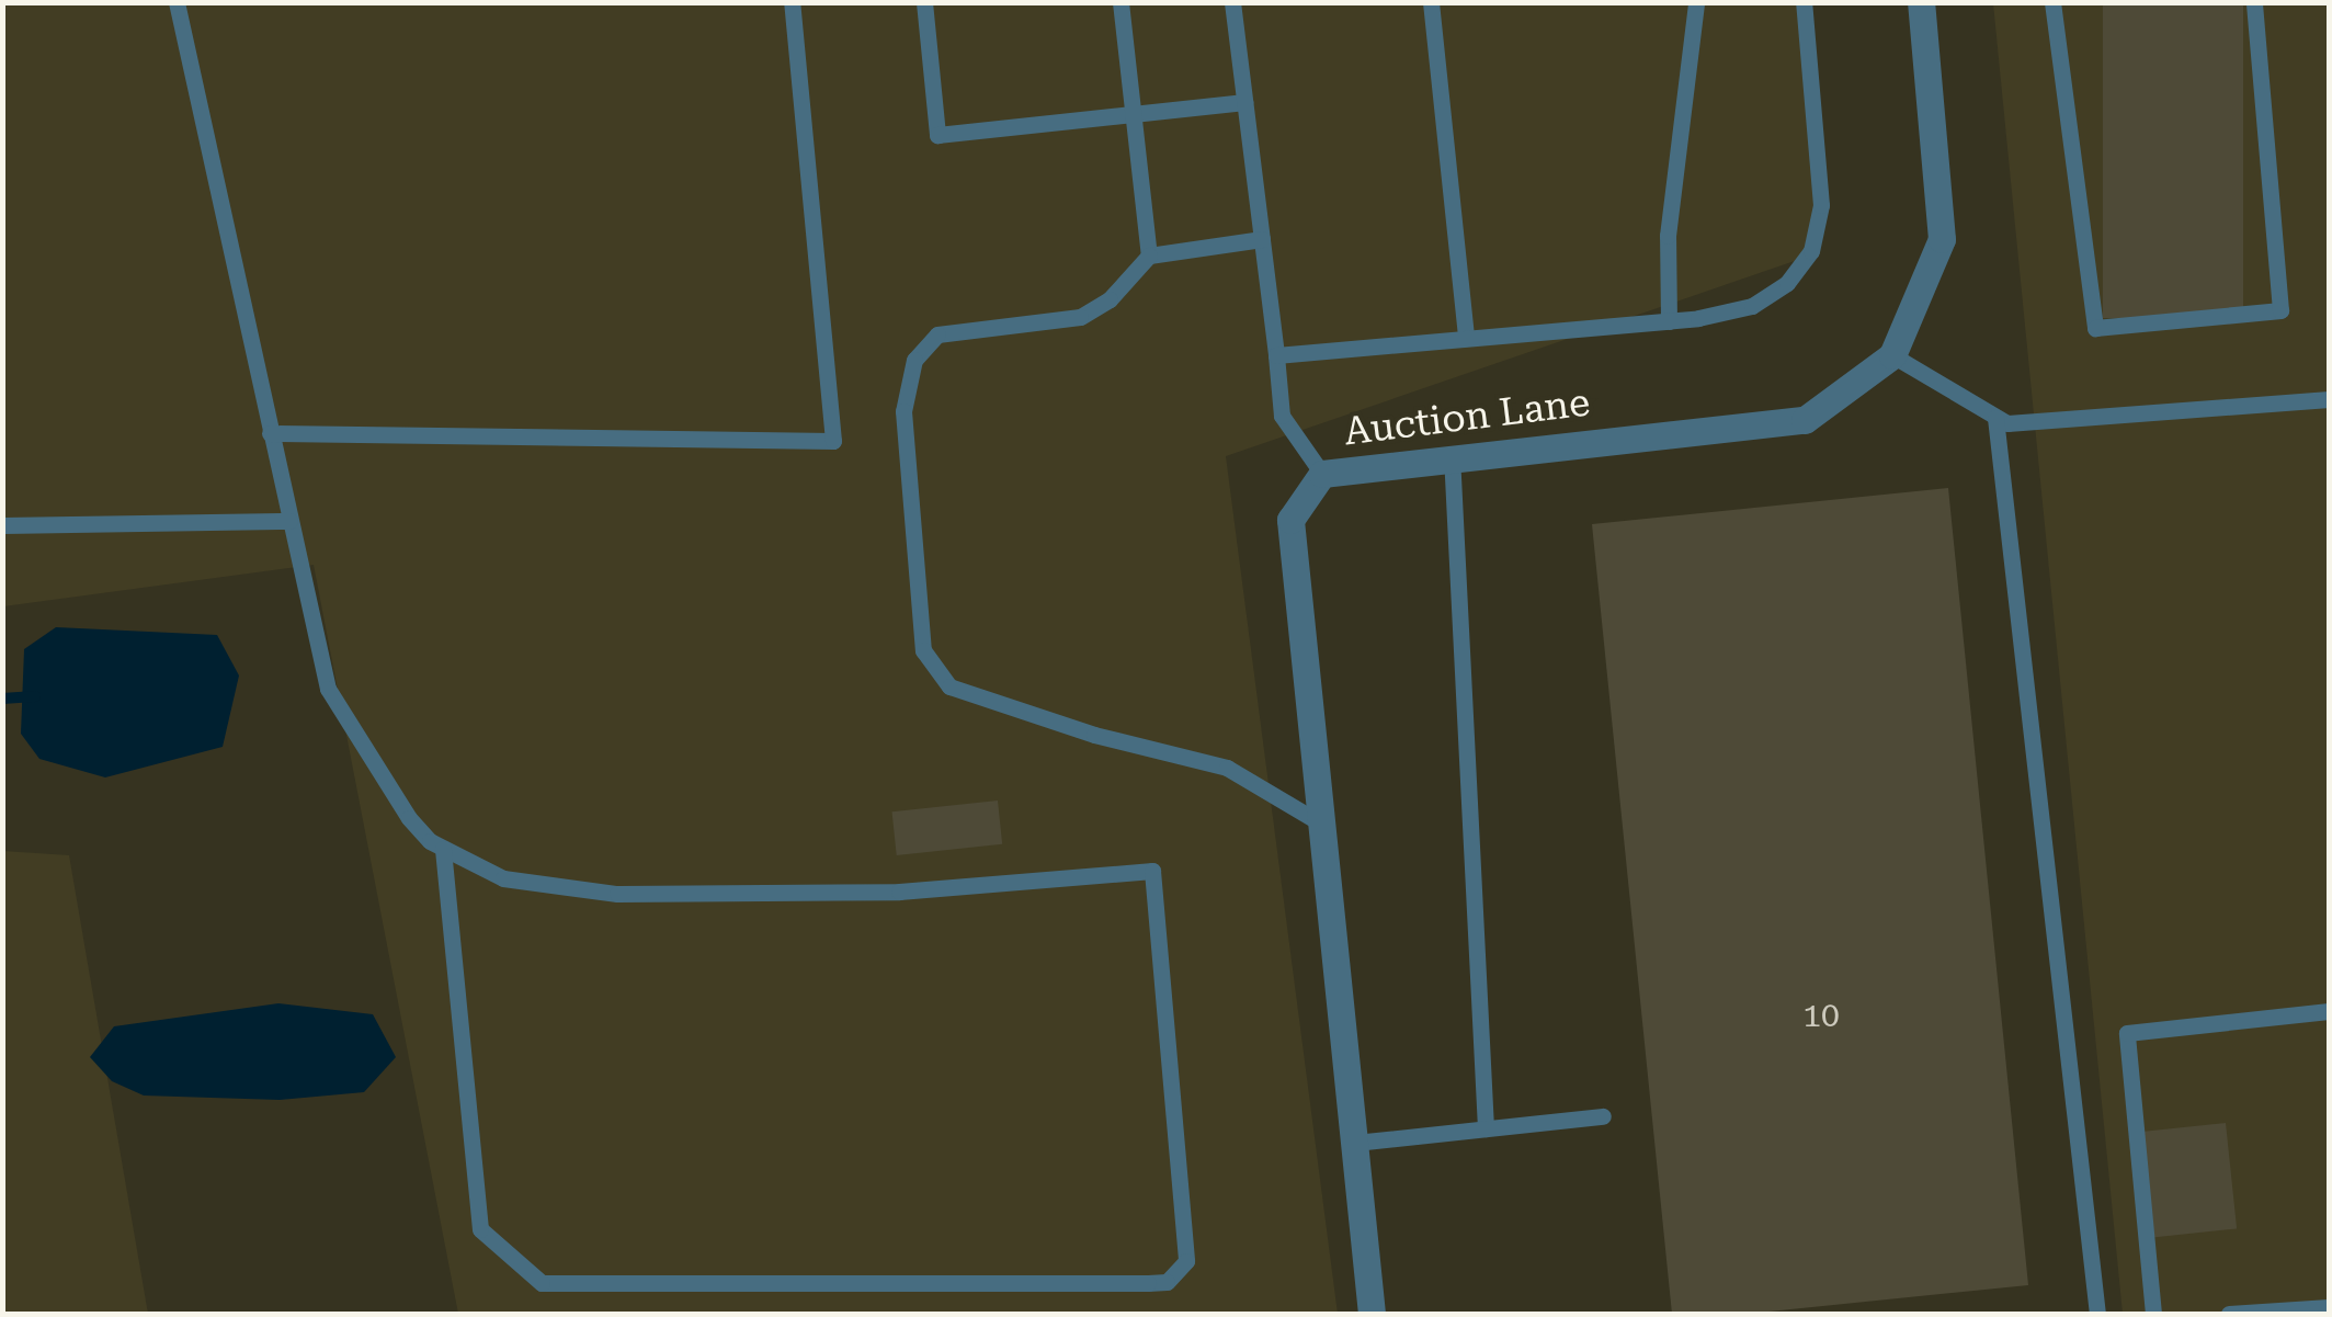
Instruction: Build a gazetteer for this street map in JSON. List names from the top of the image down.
{
  "streets": {
    "street": ["Auction Lane"]
  },
  "house_numbers": ["10"]
}
